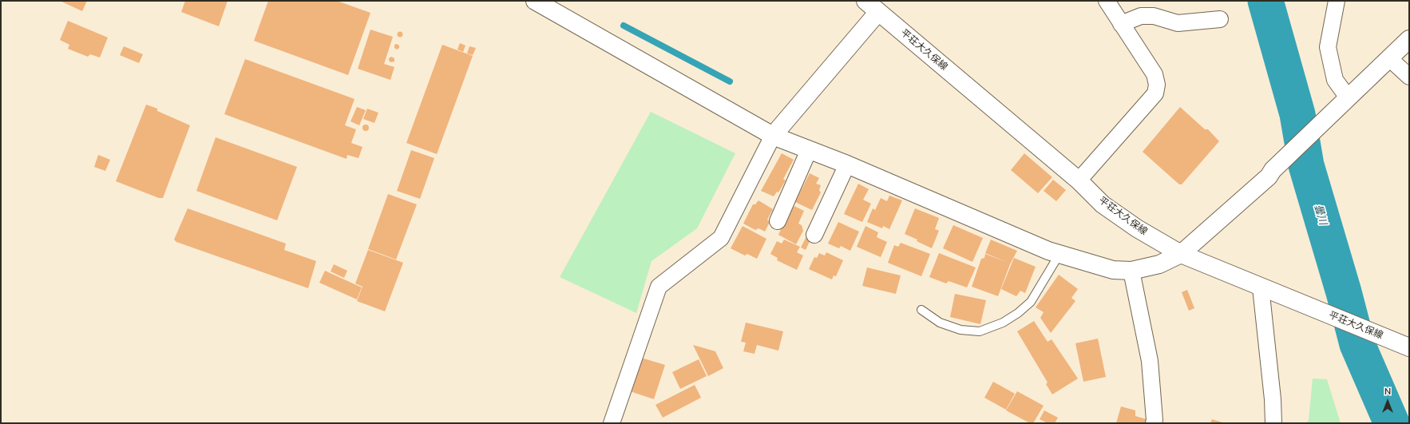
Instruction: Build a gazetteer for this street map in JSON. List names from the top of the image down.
{
  "streets": {
    "street": ["平荘大久保線"]
  },
  "water": ["曇川"],
  "north": "top"
}
